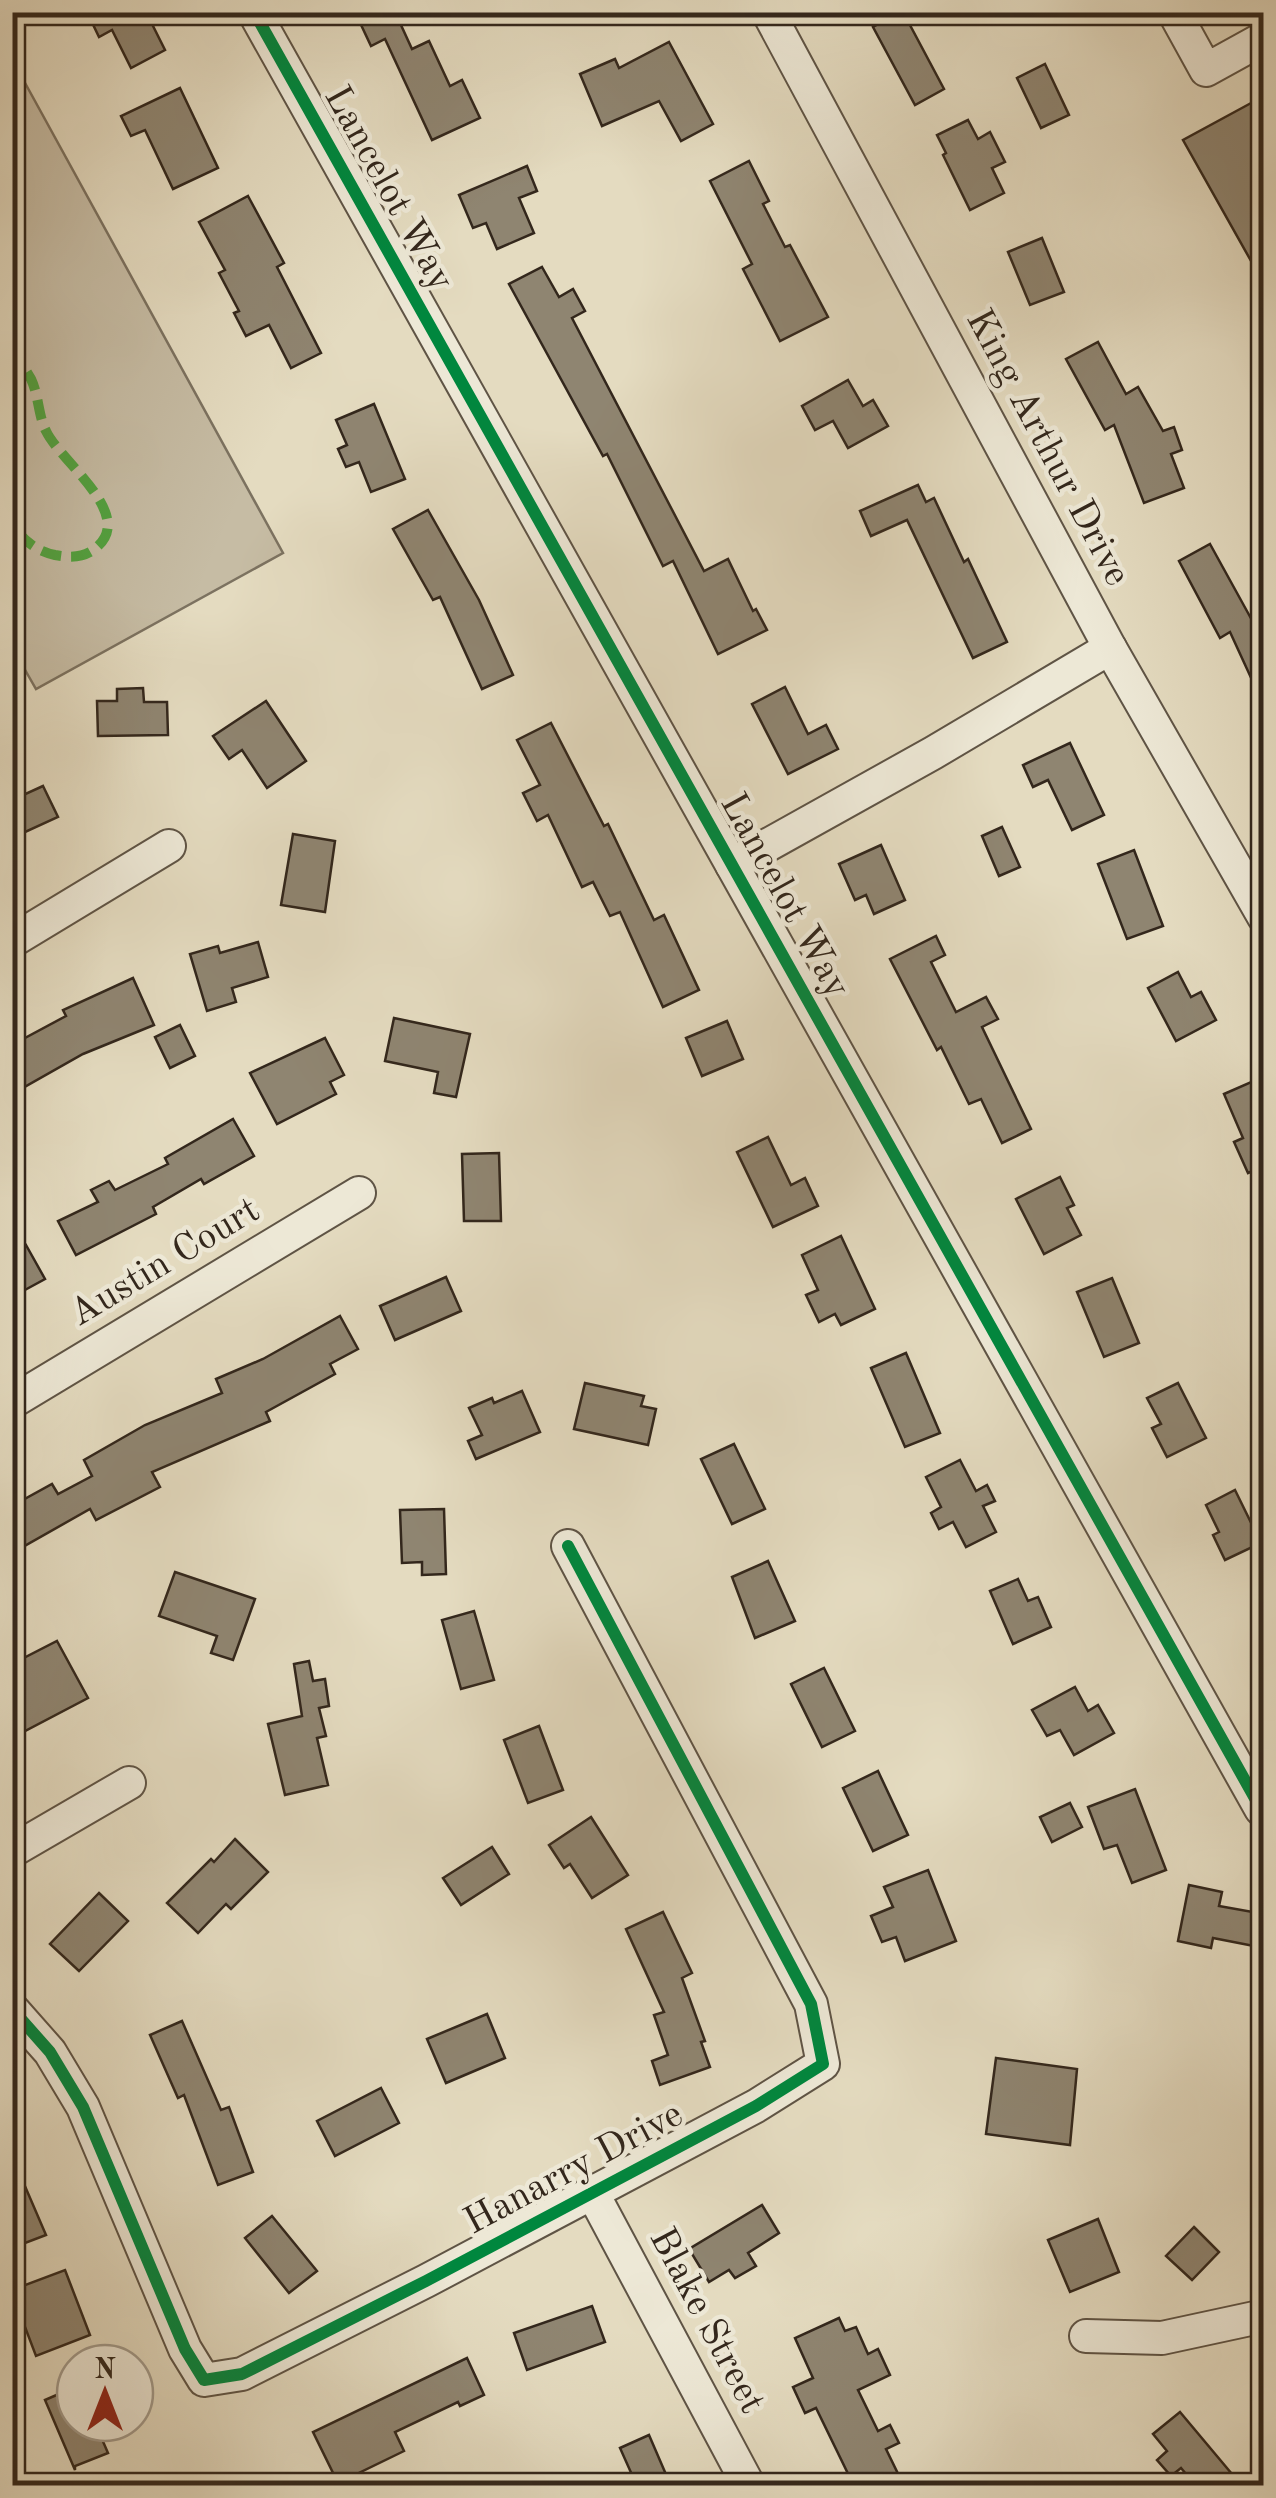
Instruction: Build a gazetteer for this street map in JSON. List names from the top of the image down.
{
  "streets": {
    "street": [
      "Lancelot Way",
      "King Arthur Drive",
      "Austin Court",
      "Hanarry Drive",
      "Blake Street"
    ]
  },
  "crossings": [
    ["Hanarry Drive", "Blake Street"]
  ],
  "north": "top"
}
